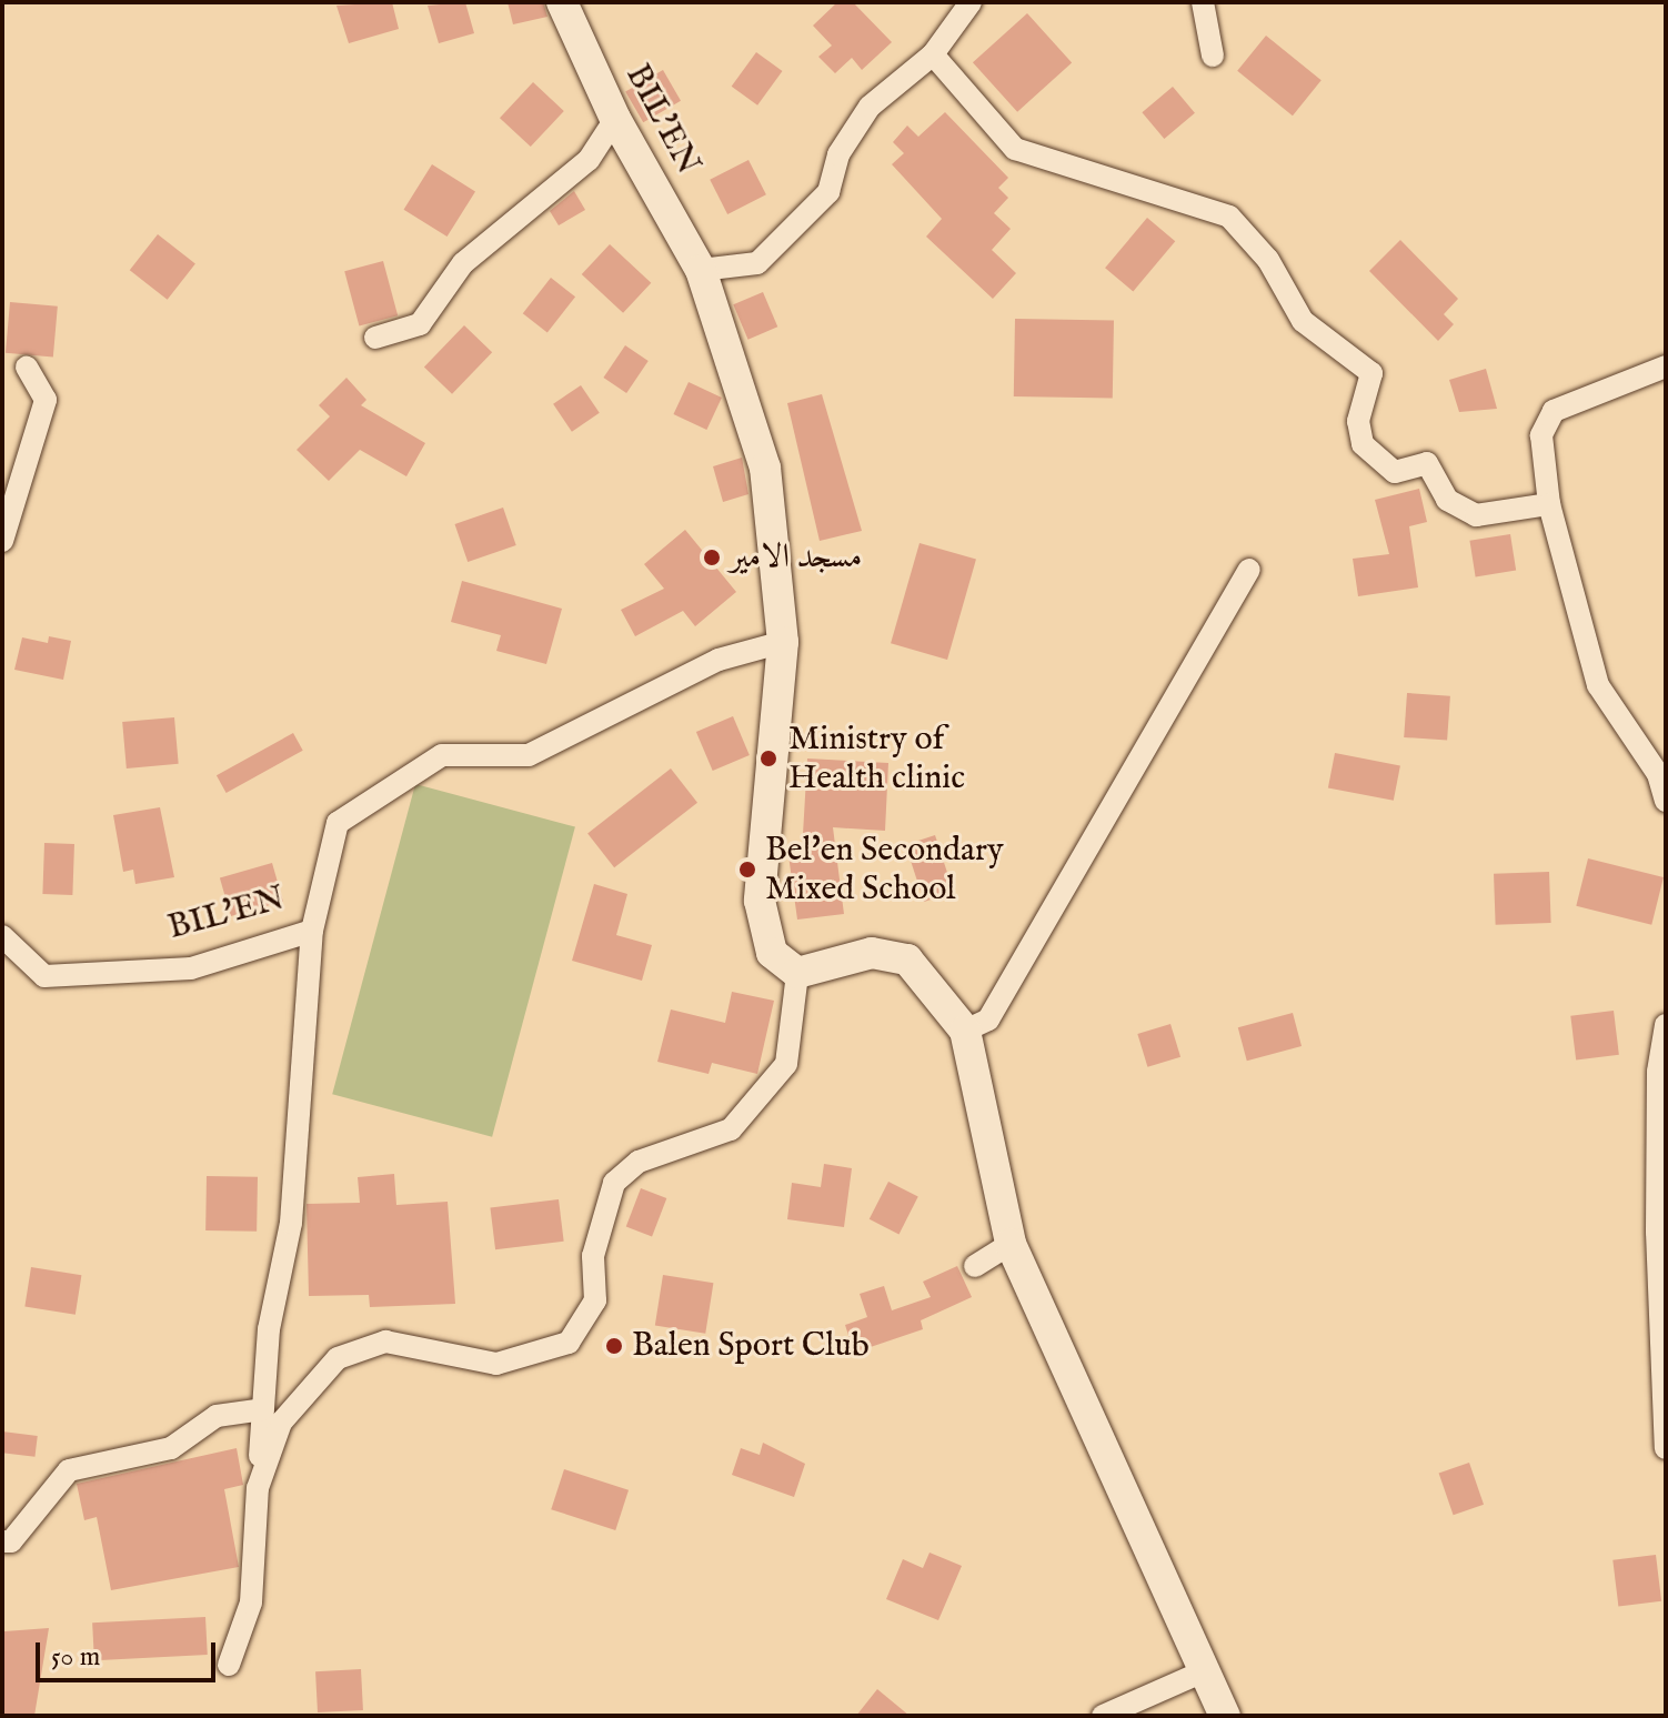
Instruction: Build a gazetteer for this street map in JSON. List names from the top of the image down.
{
  "streets": {
    "street": ["BIL'EN"]
  },
  "places": [
    "مسجد الامير",
    "Ministry of Health clinic",
    "Bel'en Secondary Mixed School",
    "Balen Sport Club"
  ],
  "scale_bar": "50 m"
}
